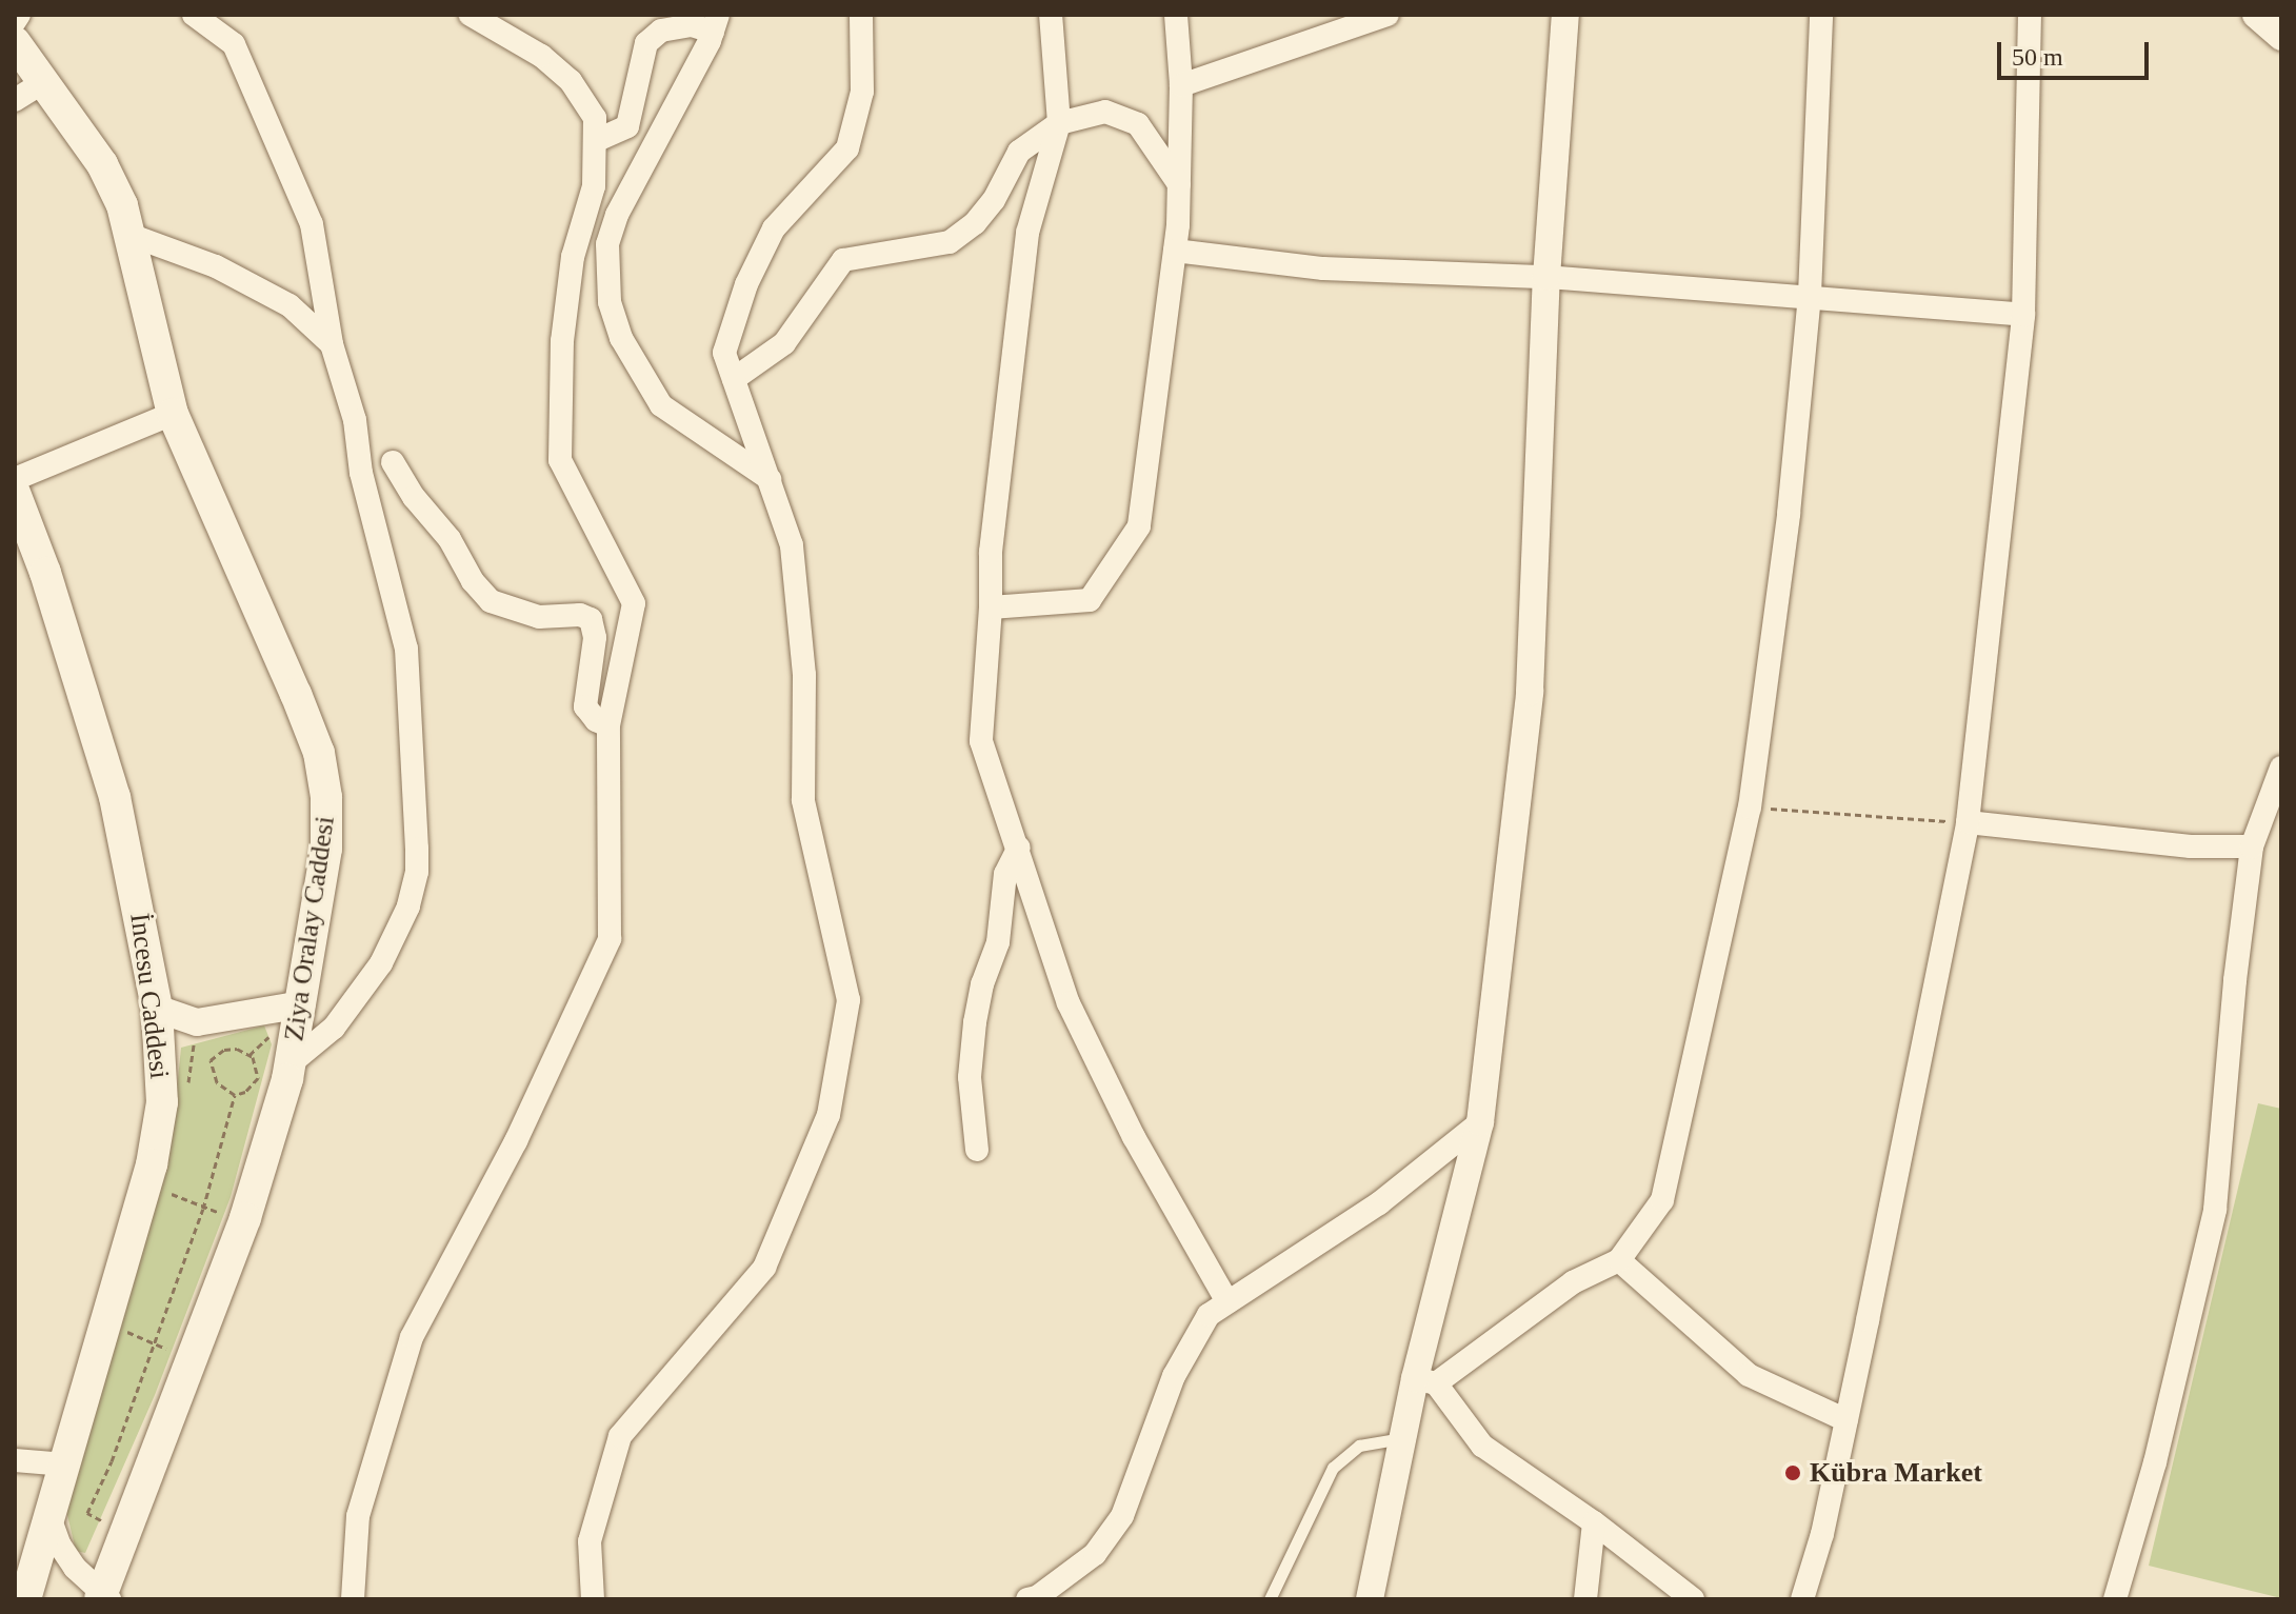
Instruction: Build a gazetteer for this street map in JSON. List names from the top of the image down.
{
  "streets": {
    "main road": ["Ziya Oralay Caddesi", "İncesu Caddesi"]
  },
  "places": ["Kübra Market"],
  "scale_bar": "50 m"
}
